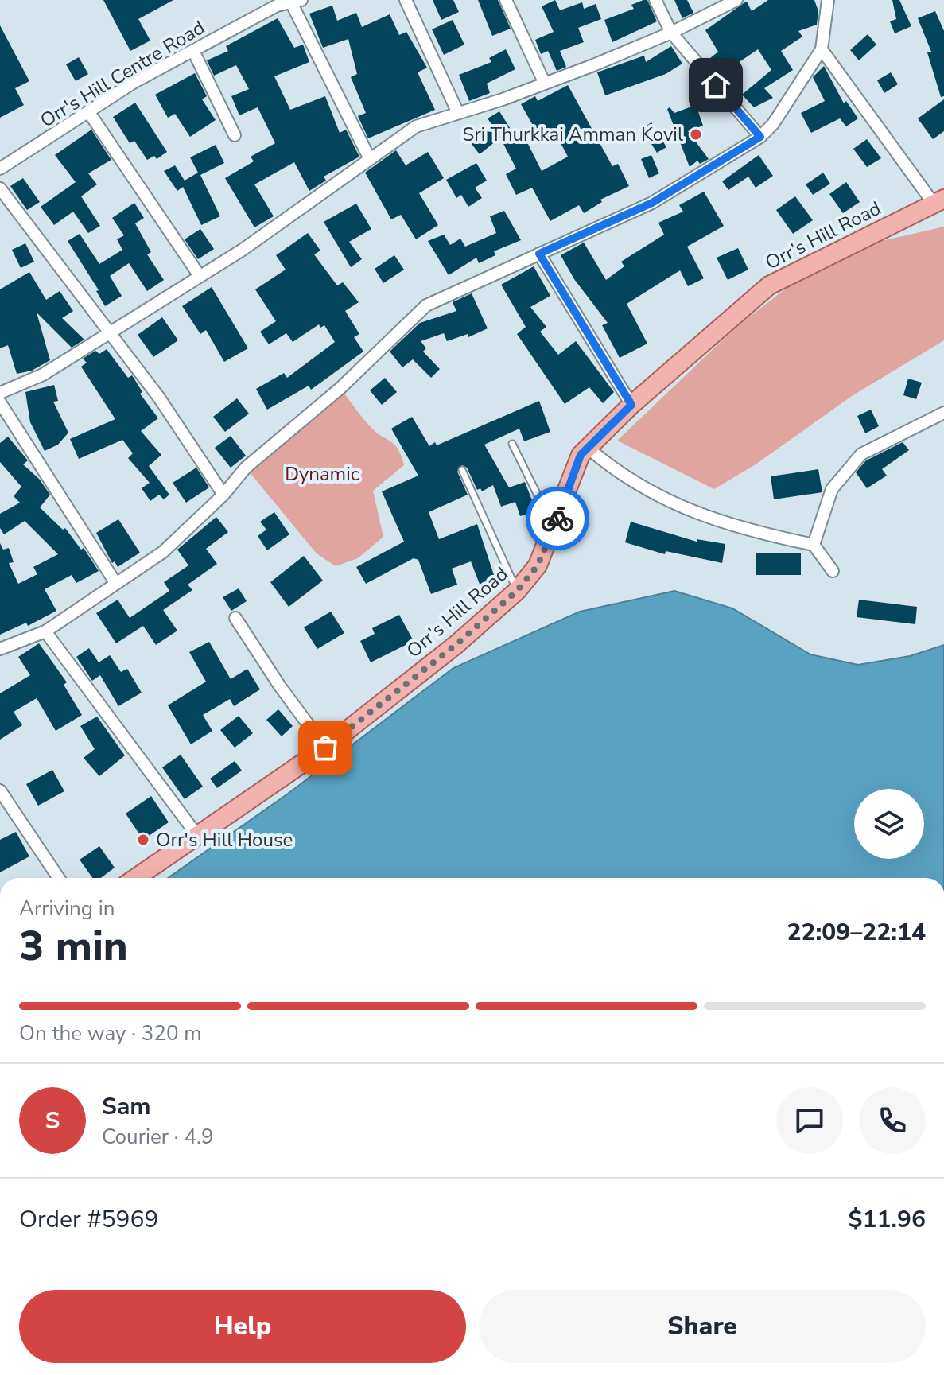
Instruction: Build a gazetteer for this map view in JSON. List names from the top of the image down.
{
  "streets": {
    "main road": ["Orr’s Hill Road"],
    "street": ["Orr's Hill Centre Road"]
  },
  "parks": ["Dynamic"],
  "places": ["Sri Thurkkai Amman Kovil", "Orr's Hill House"],
  "page": {
    "heading": ["3 min", "Arriving in", "22:09–22:14"],
    "panel": [
      "Sam",
      "Courier · 4.9",
      "Order #5969",
      "$11.96"
    ],
    "bar": "On the way · 320 m",
    "round": "S",
    "buttons": ["Help", "Share"]
  }
}
